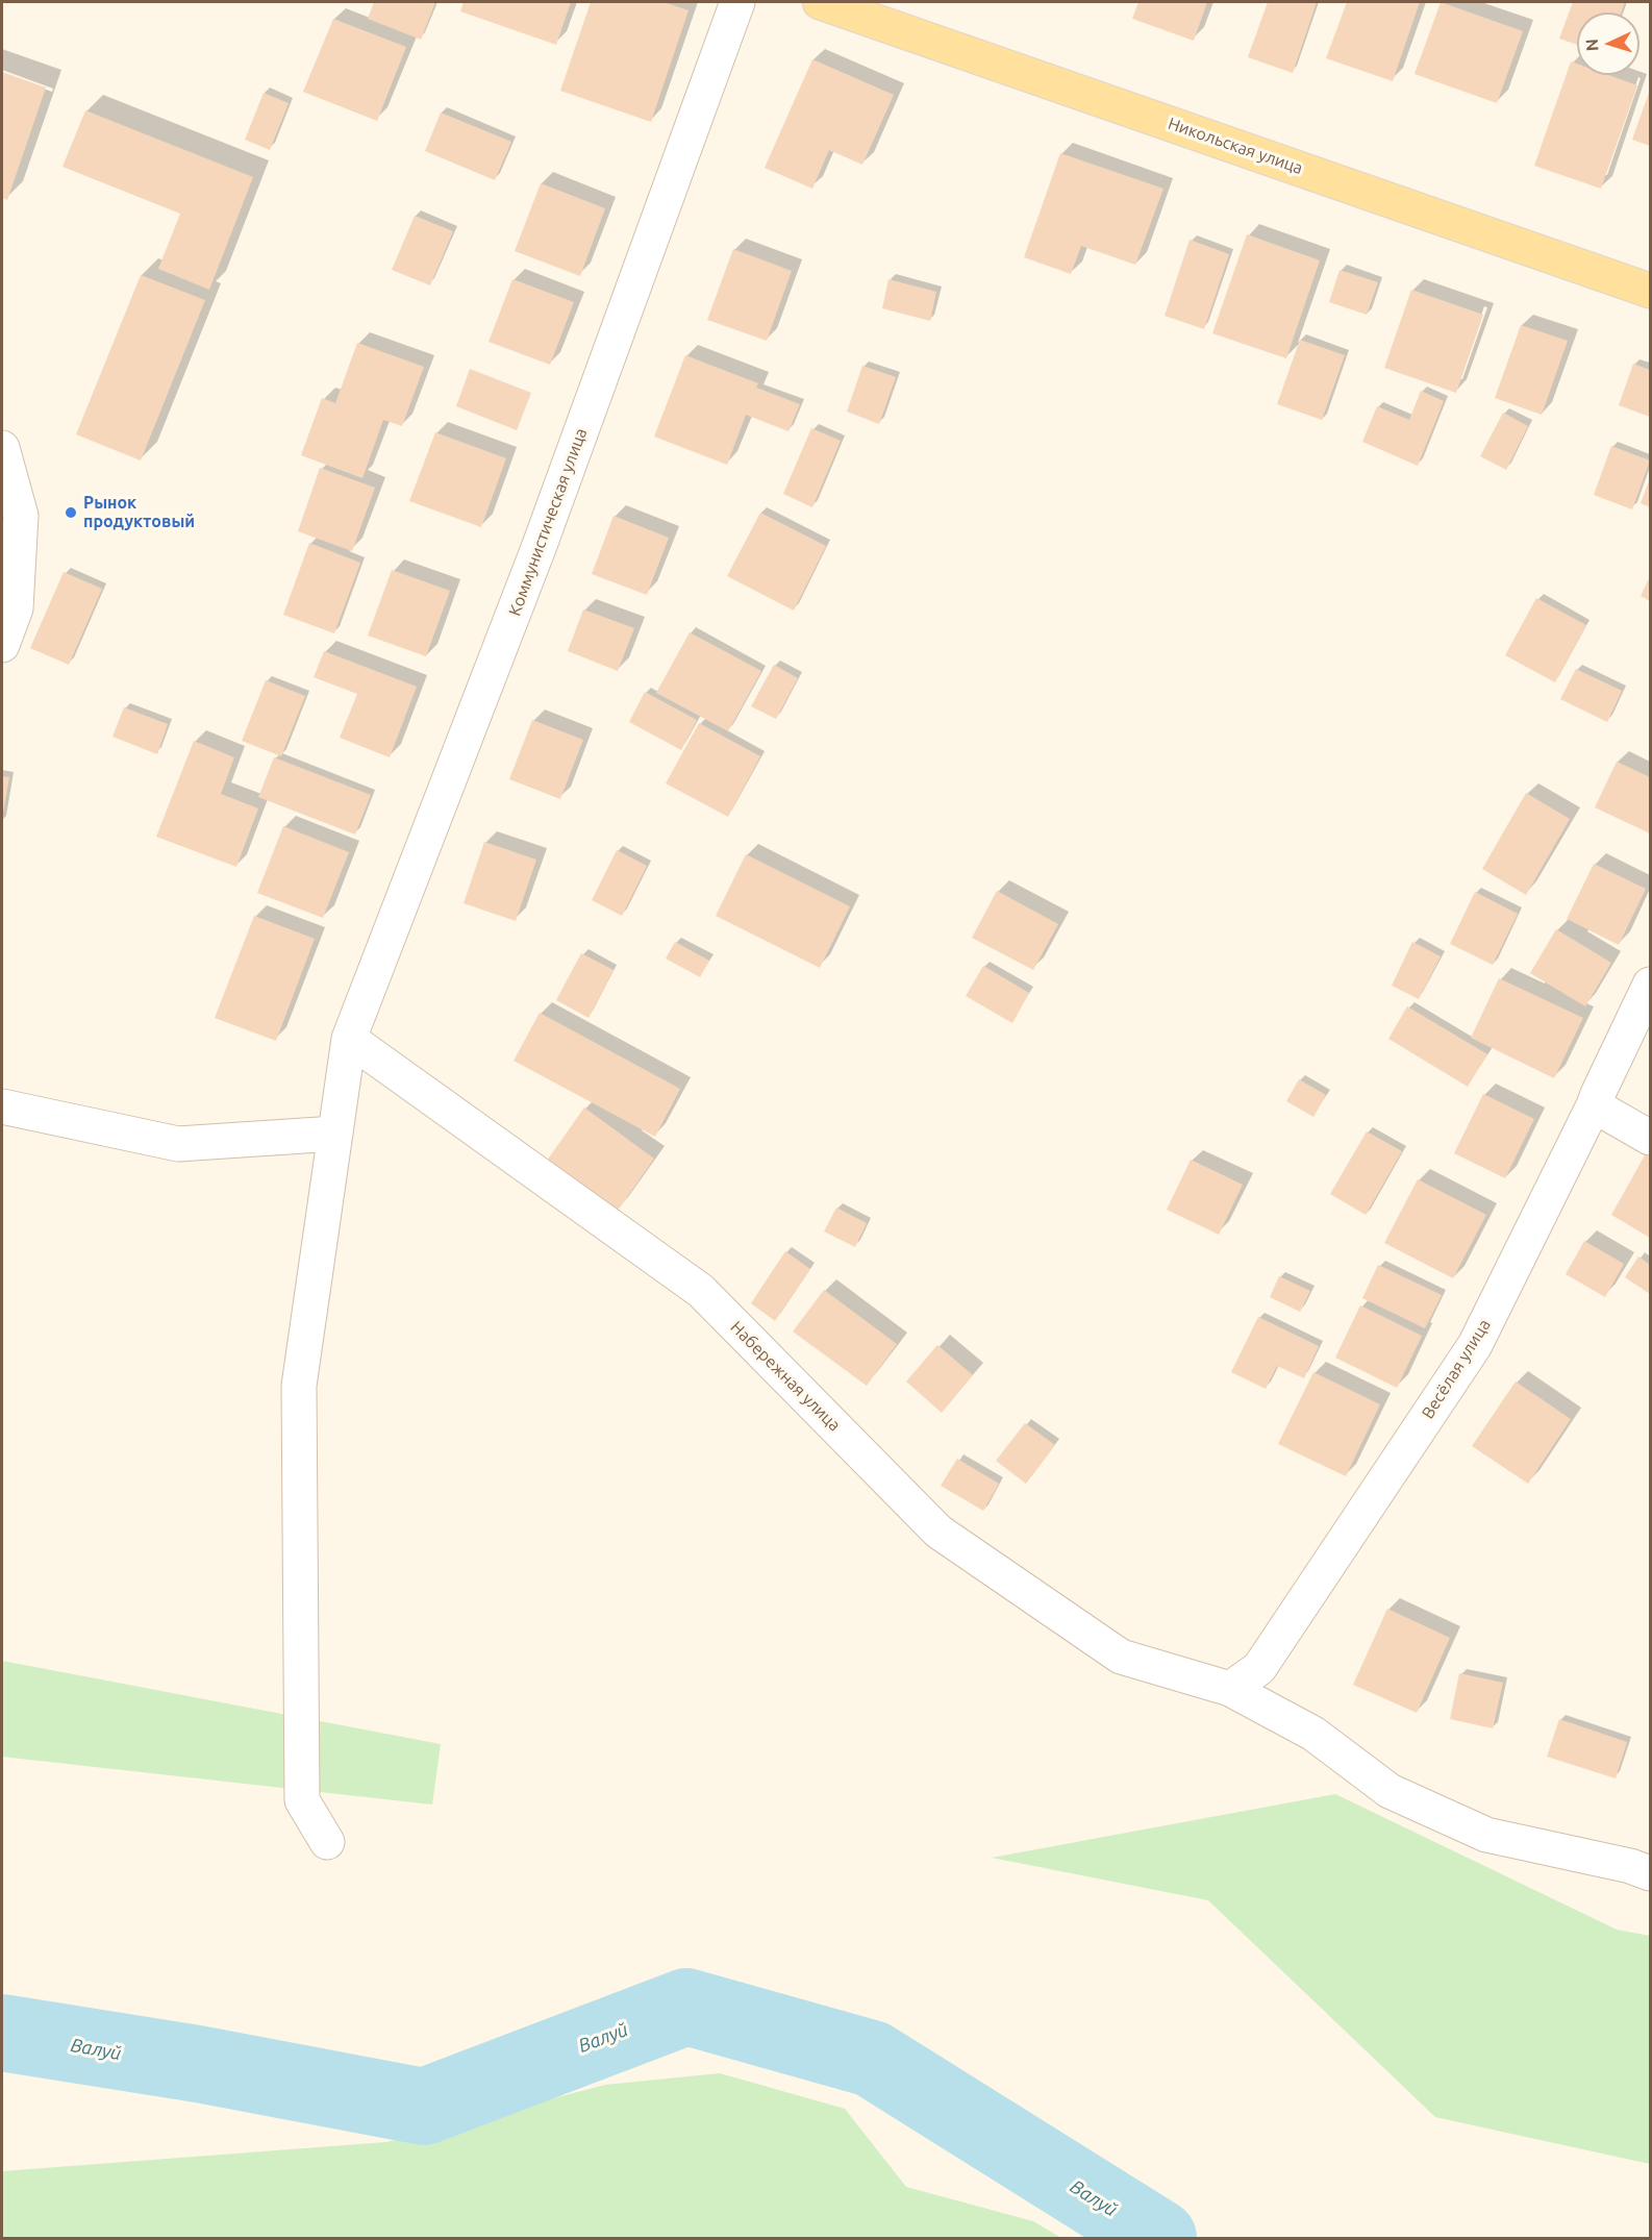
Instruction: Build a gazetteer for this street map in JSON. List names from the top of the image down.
{
  "streets": {
    "main road": ["Никольская улица"],
    "street": ["Коммунистическая улица", "Весёлая улица", "Набережная улица"]
  },
  "crossings": [
    ["Коммунистическая улица", "Набережная улица"],
    ["Весёлая улица", "Набережная улица"]
  ],
  "water": ["Валуй"],
  "places": ["Рынок продуктовый"],
  "north": "left"
}
